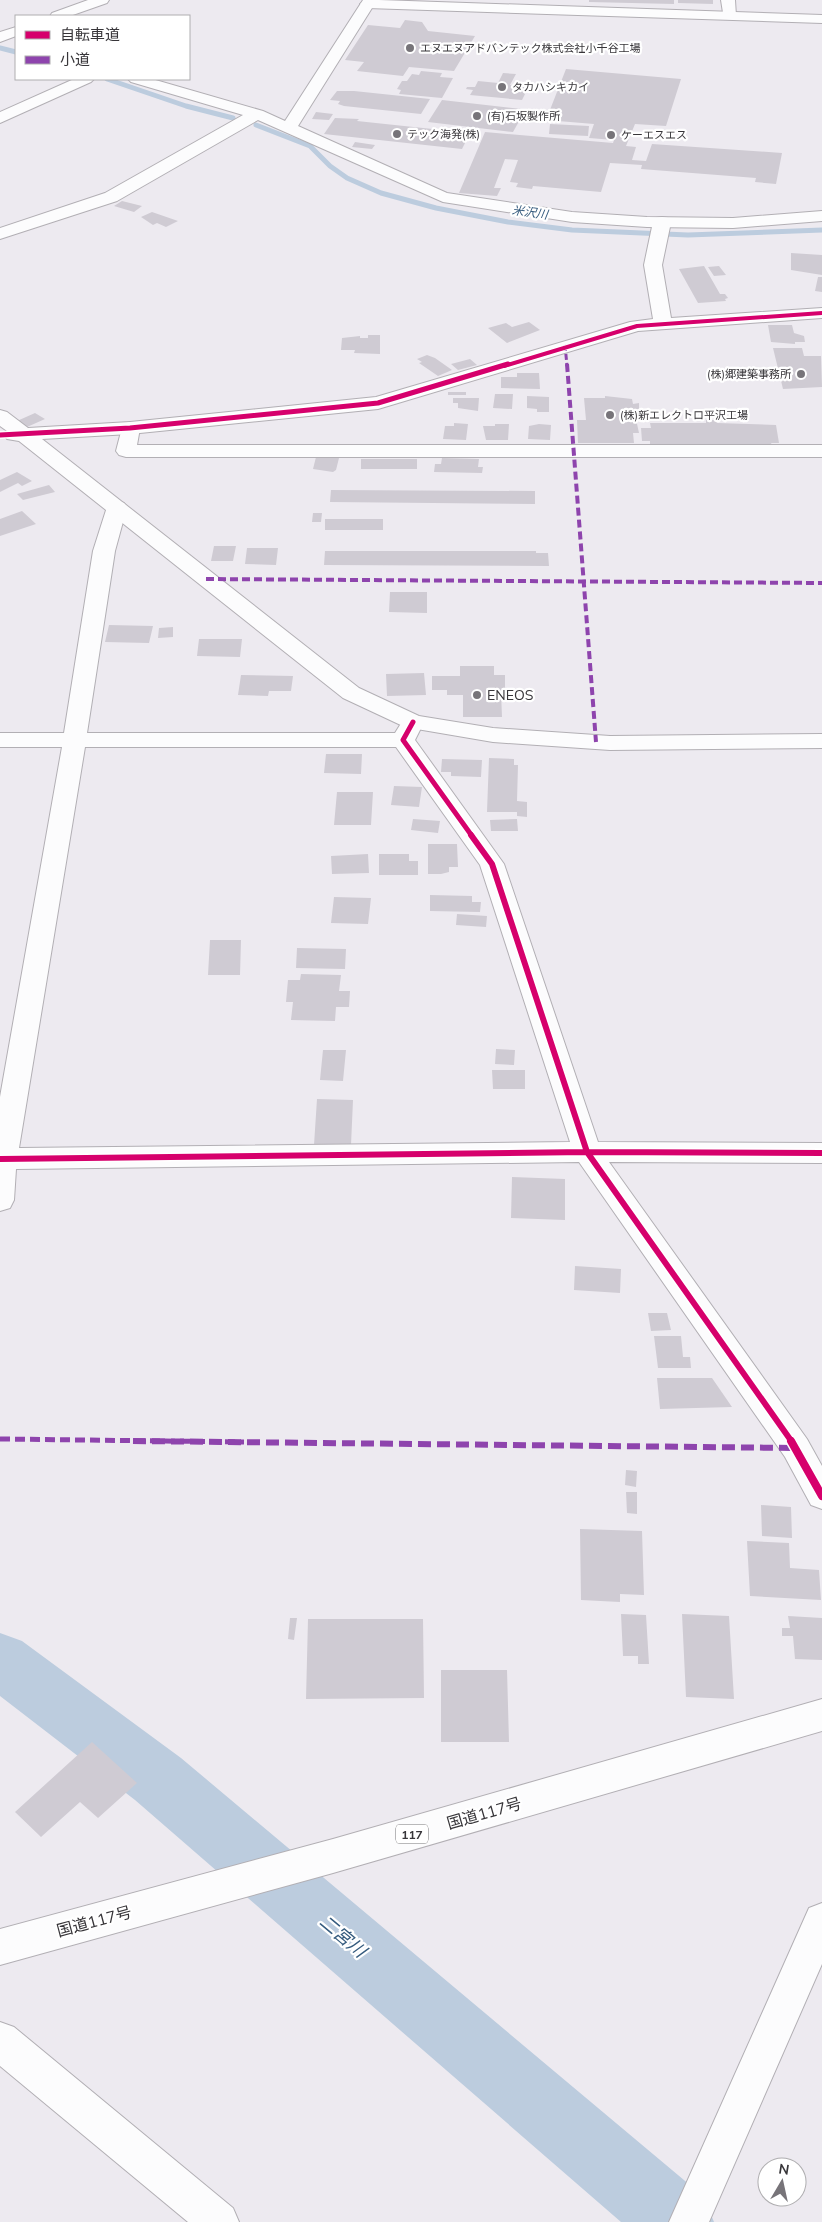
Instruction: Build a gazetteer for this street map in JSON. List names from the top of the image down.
{
  "streets": {
    "main road": ["国道117号", "117"]
  },
  "water": ["米沢川", "二宮川"],
  "places": [
    "エヌエヌアドバンテック株式会社小千谷工場",
    "タカハシキカイ",
    "(有)石坂製作所",
    "テック海発(株)",
    "ケーエスエス",
    "(株)郷建築事務所",
    "(株)新エレクトロ平沢工場",
    "ENEOS"
  ],
  "legend": ["自転車道", "小道"],
  "north": "top"
}
